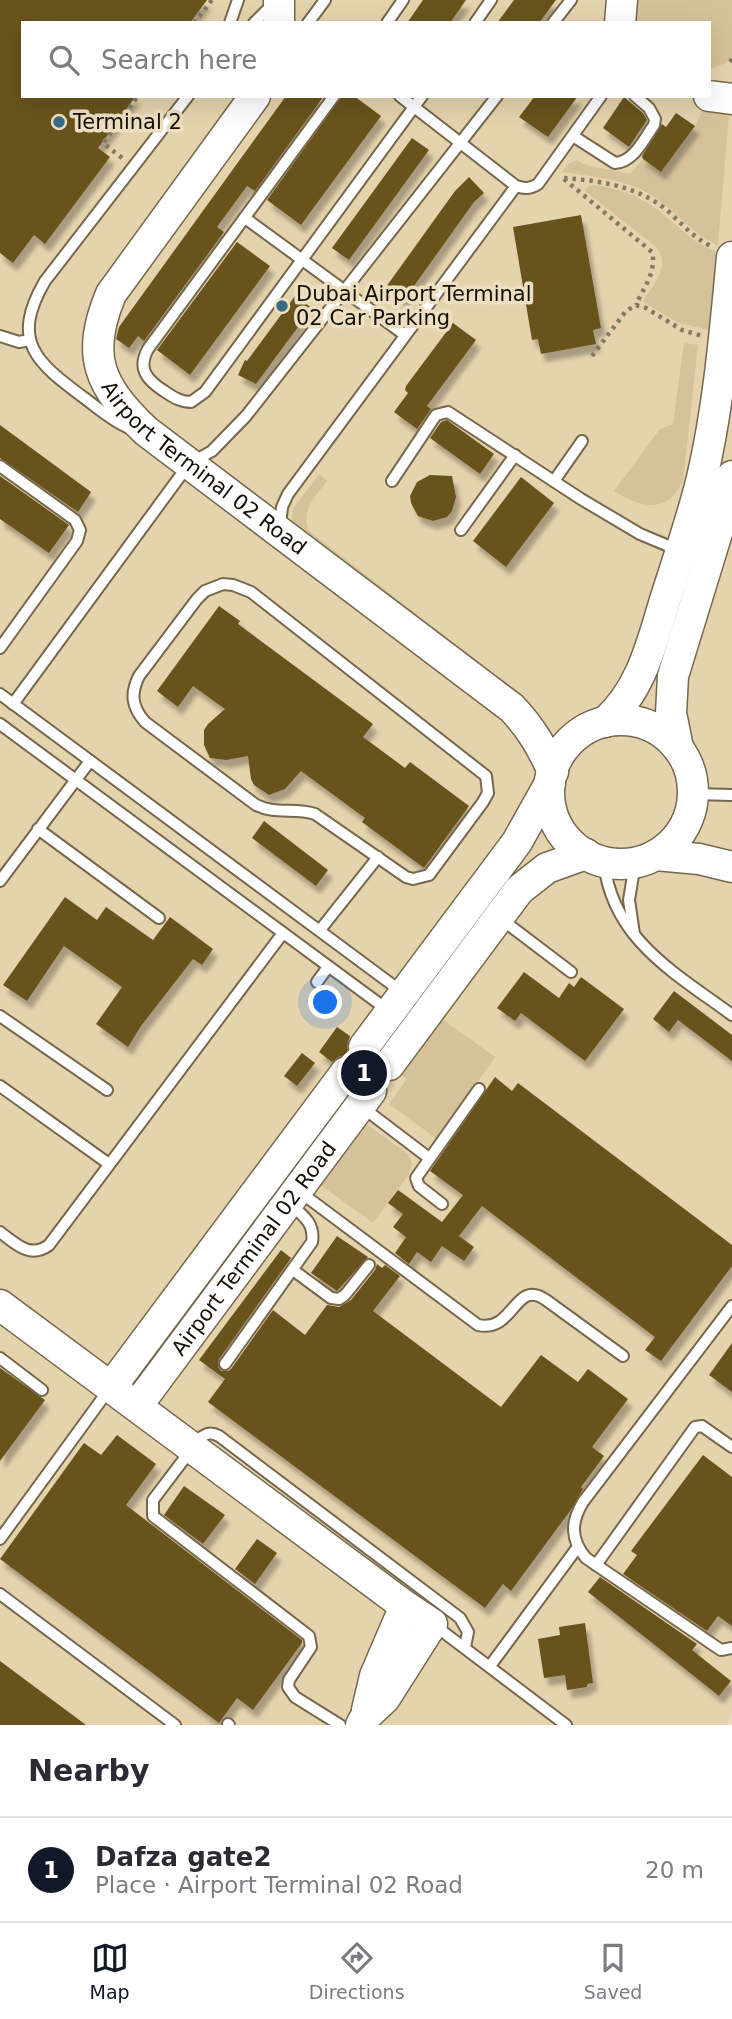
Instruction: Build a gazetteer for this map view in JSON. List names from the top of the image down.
{
  "streets": {
    "street": ["Airport Terminal 02 Road"]
  },
  "places": ["Terminal 2", "Dubai Airport Terminal 02 Car Parking"],
  "page": {
    "search": "Search here",
    "pins": "1",
    "heading": "Nearby",
    "list": [
      {
        "mark": "1",
        "name": "Dafza gate2",
        "note": "Place · Airport Terminal 02 Road",
        "value": "20 m"
      }
    ],
    "nav": ["Map", "Directions", "Saved"]
  }
}
